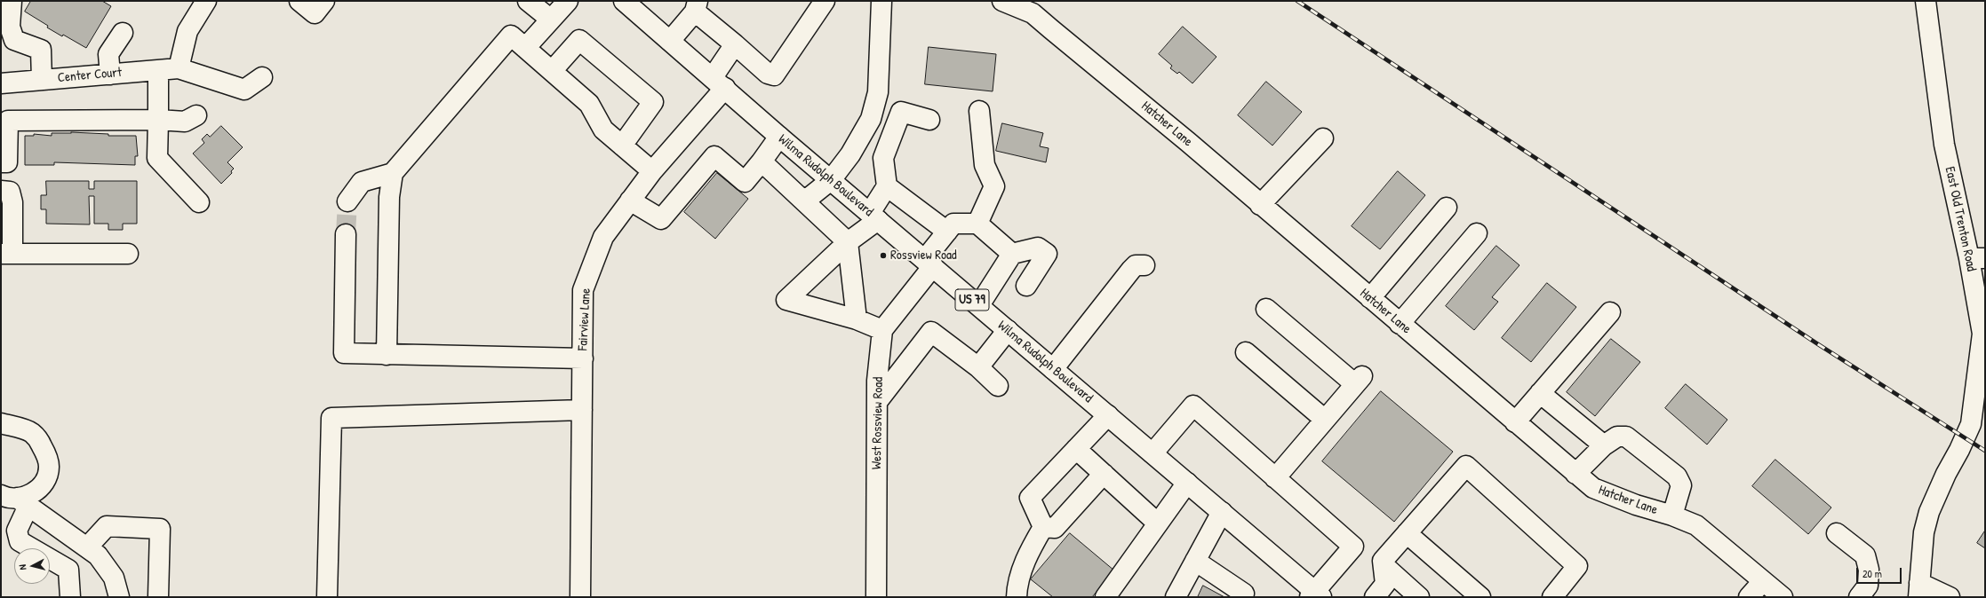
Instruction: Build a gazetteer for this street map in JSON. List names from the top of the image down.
{
  "streets": {
    "main road": [
      "Center Court",
      "Hatcher Lane",
      "Wilma Rudolph Boulevard",
      "East Old Trenton Road",
      "US 79",
      "Fairview Lane",
      "West Rossview Road"
    ]
  },
  "crossings": [
    ["Wilma Rudolph Boulevard", "Fairview Lane"]
  ],
  "places": ["Rossview Road"],
  "scale_bar": "20 m",
  "north": "left"
}
